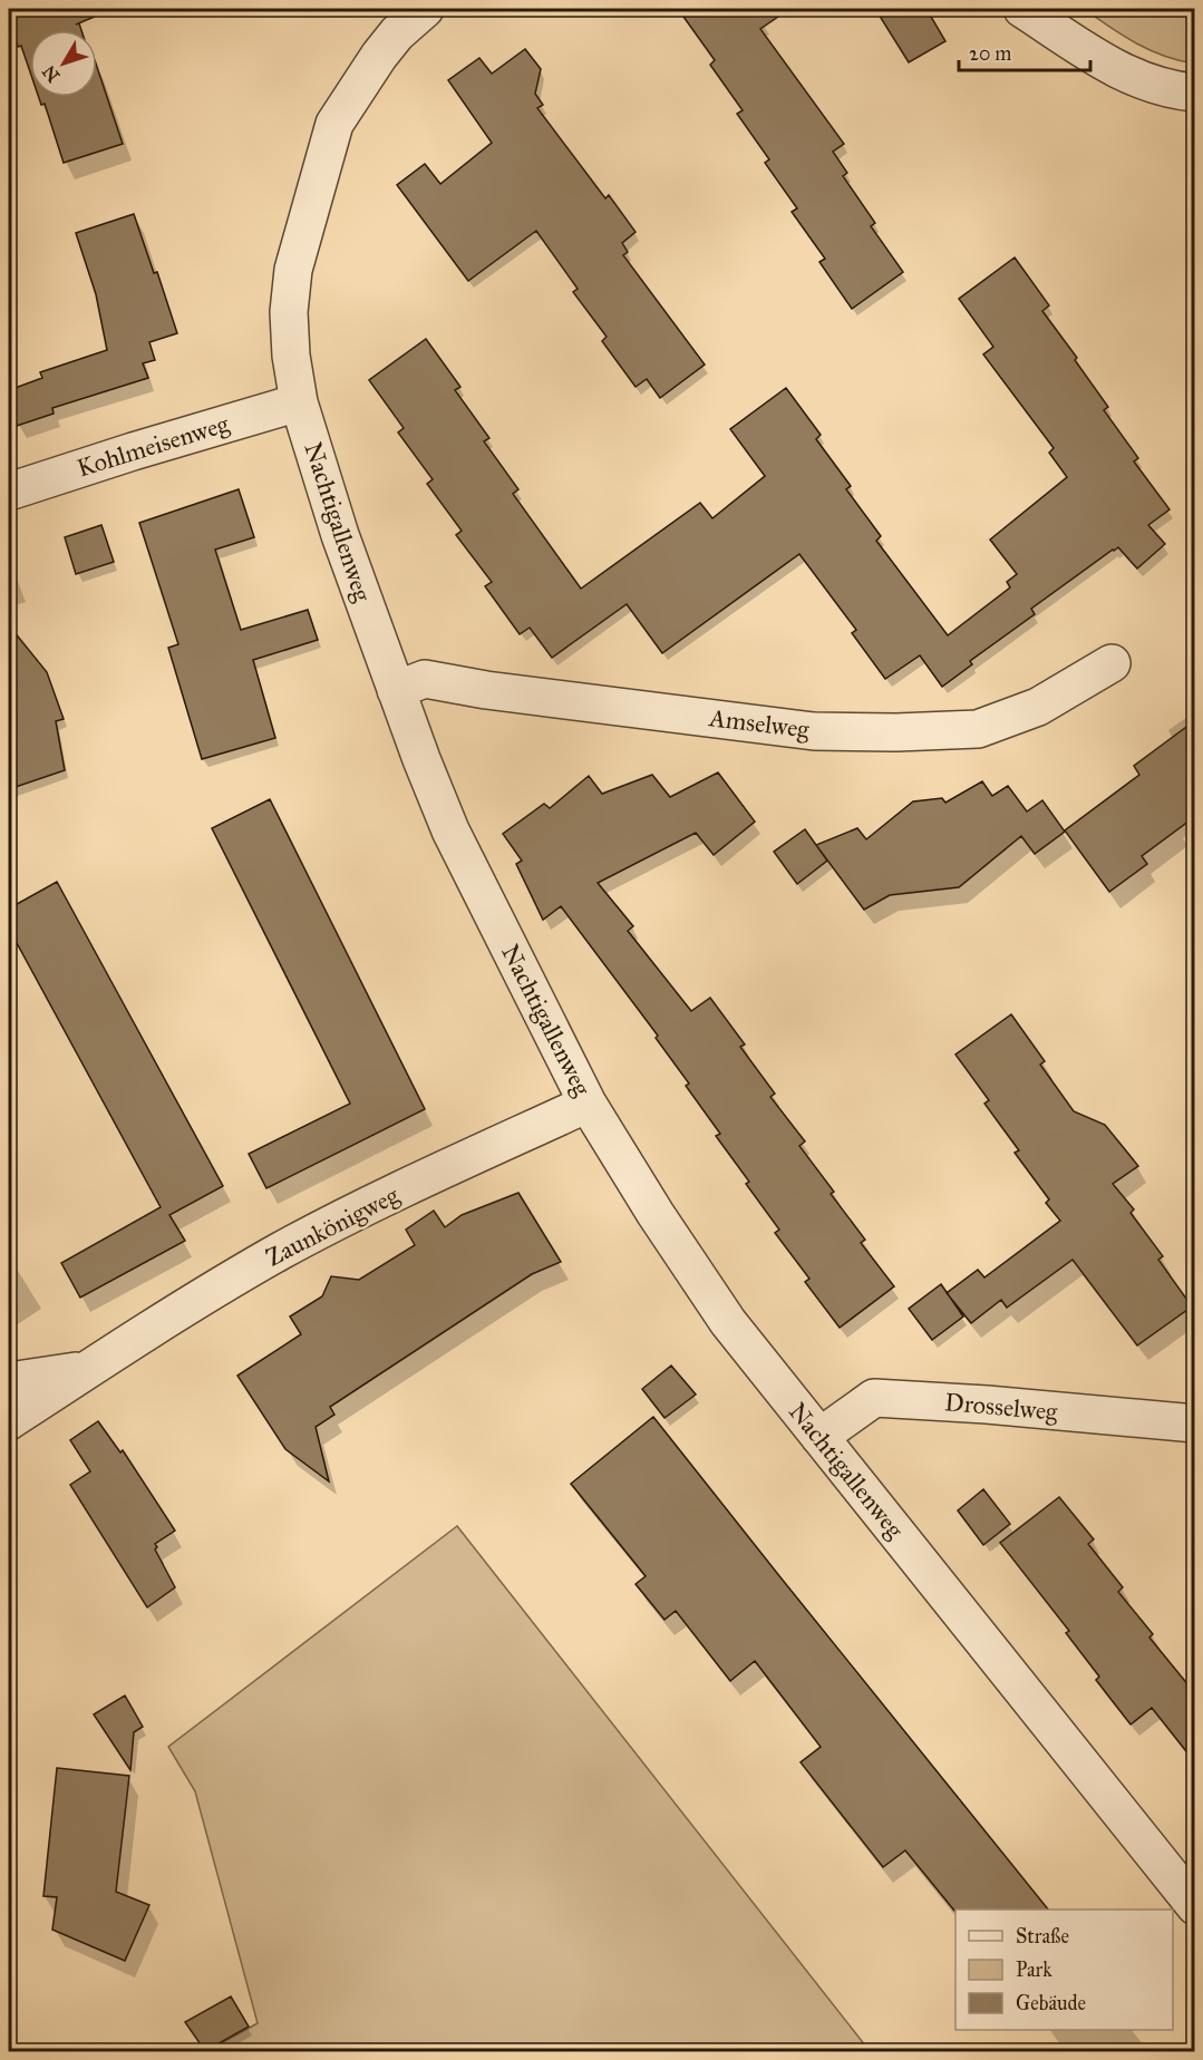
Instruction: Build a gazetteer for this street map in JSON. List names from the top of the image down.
{
  "streets": {
    "street": [
      "Kohlmeisenweg",
      "Nachtigallenweg",
      "Amselweg",
      "Zaunkönigweg",
      "Drosselweg"
    ]
  },
  "crossings": [
    ["Kohlmeisenweg", "Nachtigallenweg"],
    ["Nachtigallenweg", "Amselweg"],
    ["Nachtigallenweg", "Zaunkönigweg"],
    ["Nachtigallenweg", "Drosselweg"]
  ],
  "legend": ["Straße", "Park", "Gebäude"],
  "scale_bar": "20 m",
  "north": "bottom left"
}
